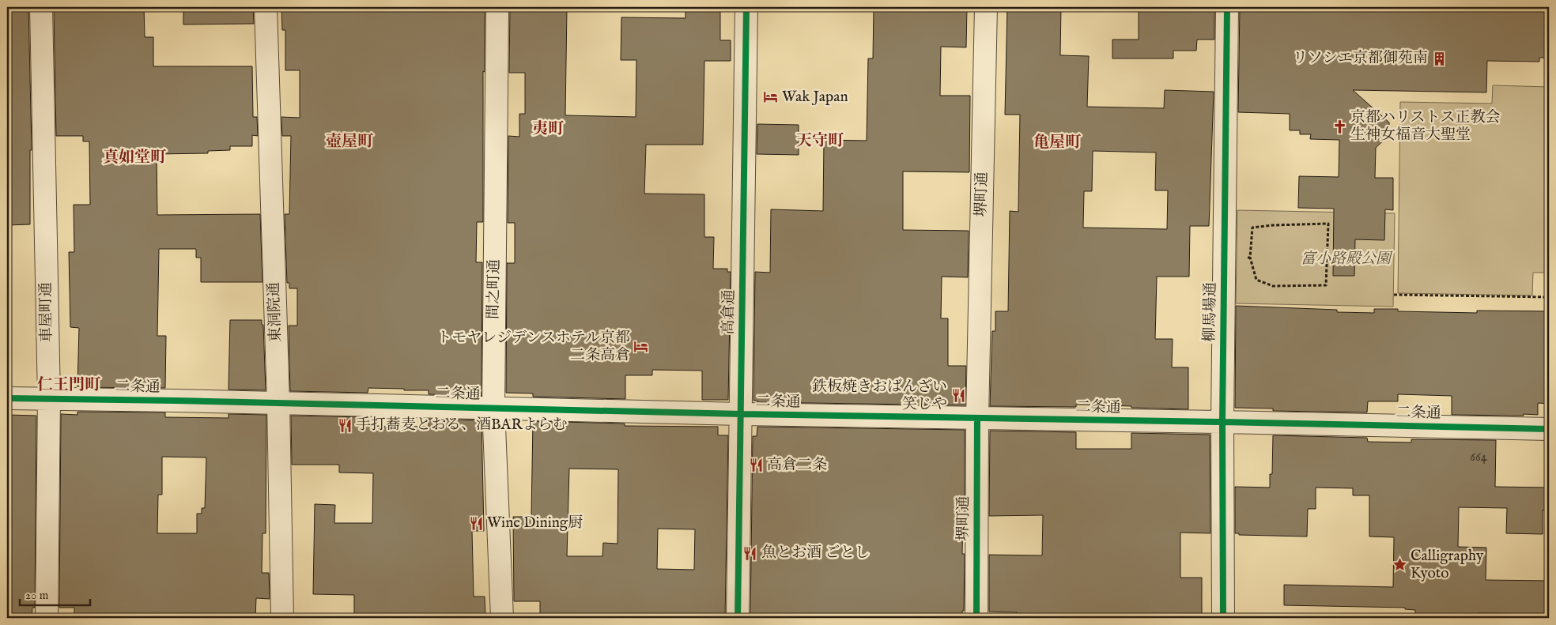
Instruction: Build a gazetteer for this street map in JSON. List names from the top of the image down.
{
  "streets": {
    "street": [
      "堺町通",
      "間之町通",
      "車屋町通",
      "東洞院通",
      "高倉通",
      "柳馬場通",
      "二条通"
    ]
  },
  "crossings": [
    ["堺町通", "二条通"],
    ["間之町通", "二条通"],
    ["車屋町通", "二条通"],
    ["東洞院通", "二条通"],
    ["高倉通", "二条通"],
    ["柳馬場通", "二条通"]
  ],
  "districts": [
    "夷町",
    "天守町",
    "壺屋町",
    "亀屋町",
    "真如堂町",
    "仁王門町"
  ],
  "parks": ["富小路殿公園"],
  "places": {
    "building": ["リソシエ京都御苑南"],
    "hotel": ["Wak Japan", "トモヤレジデンスホテル京都 二条高倉"],
    "church": ["京都ハリストス正教会 生神女福音大聖堂"],
    "restaurant": [
      "鉄板焼きおばんざい 笑じや",
      "手打蕎麦とおる、酒BARよらむ",
      "高倉二条",
      "Wine Dining厨",
      "魚とお酒 ごとし"
    ],
    "place": ["Calligraphy Kyoto"]
  },
  "house_numbers": ["664"],
  "scale_bar": "20 m"
}
